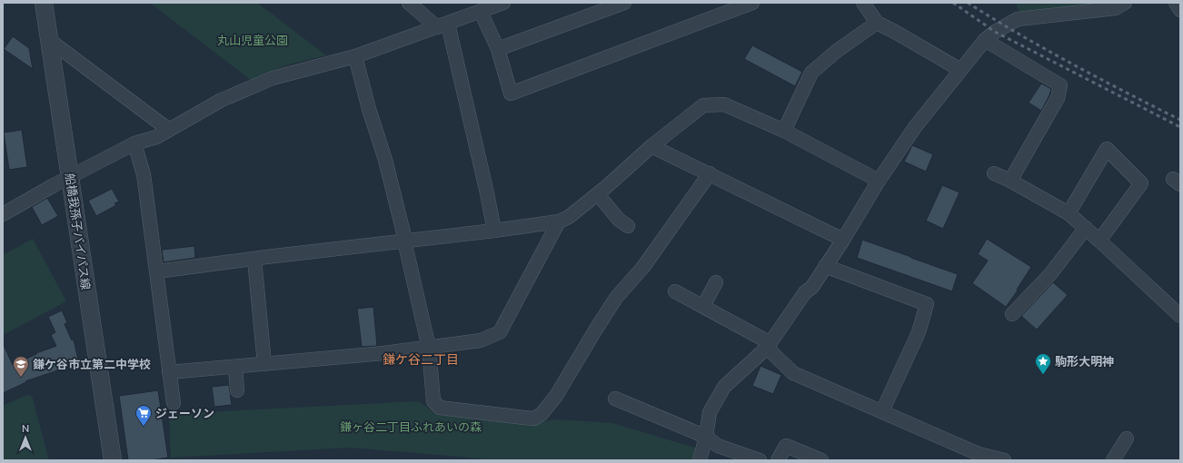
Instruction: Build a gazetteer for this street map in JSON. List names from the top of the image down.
{
  "streets": {
    "street": ["船橋我孫子バイパス線"]
  },
  "districts": ["鎌ケ谷二丁目"],
  "parks": ["丸山児童公園", "鎌ヶ谷二丁目ふれあいの森"],
  "places": {
    "place": ["駒形大明神"],
    "school or university": ["鎌ケ谷市立第二中学校"],
    "supermarket": ["ジェーソン"]
  },
  "north": "top"
}
